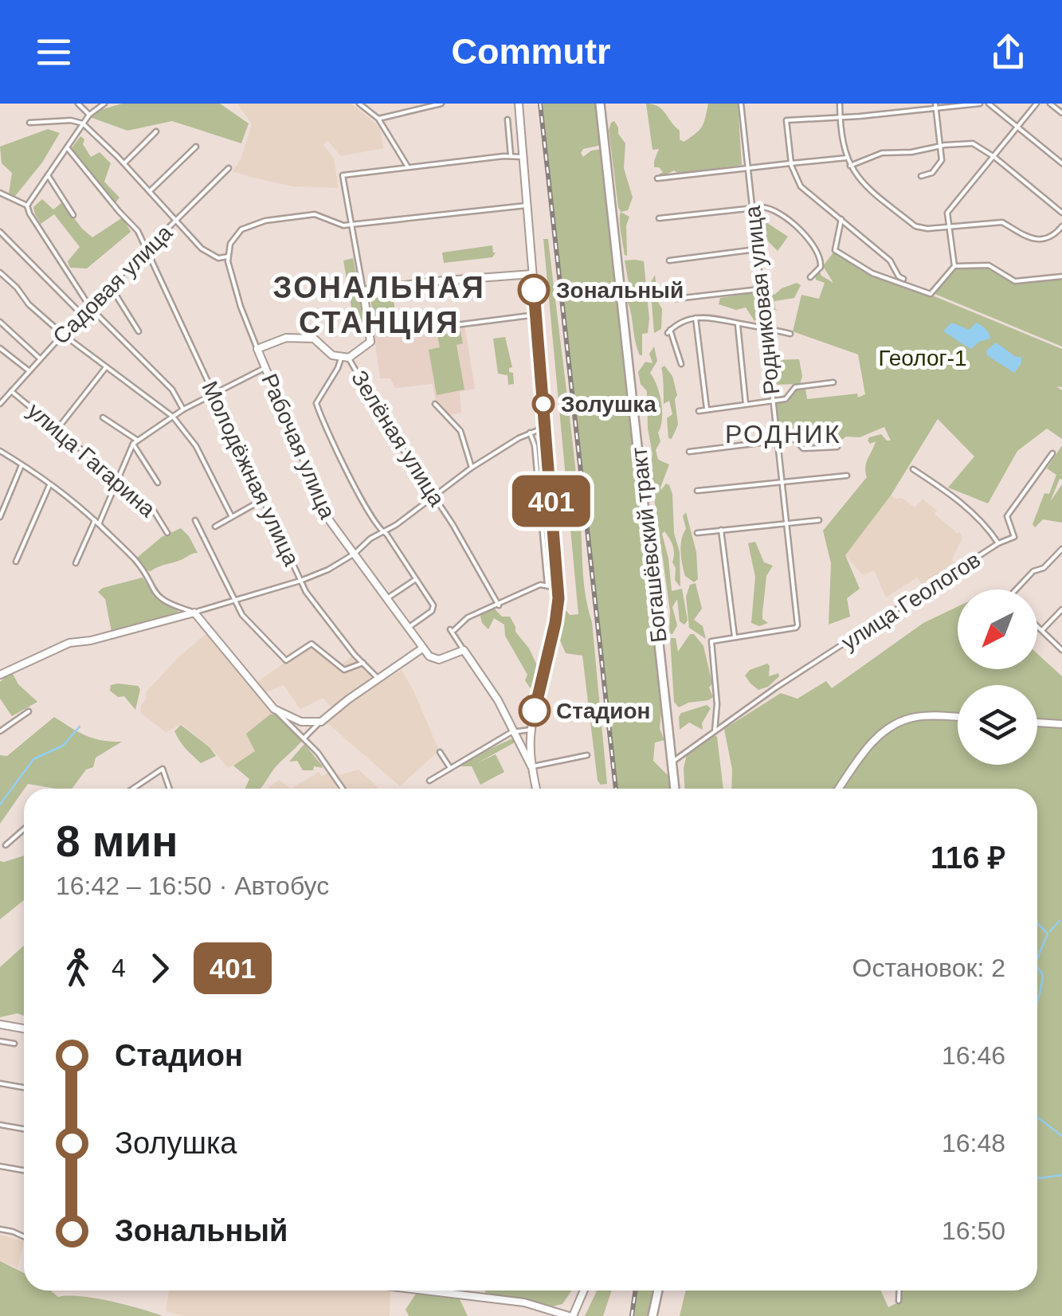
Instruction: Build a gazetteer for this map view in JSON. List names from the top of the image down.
{
  "streets": {
    "main road": ["Богашёвский тракт"],
    "street": [
      "Садовая улица",
      "Родниковая улица",
      "Зелёная улица",
      "Рабочая улица",
      "улица Гагарина",
      "Молодёжная улица",
      "улица Геологов"
    ]
  },
  "crossings": [
    ["Садовая улица", "улица Гагарина"],
    ["Садовая улица", "Молодёжная улица"],
    ["Родниковая улица", "улица Геологов"],
    ["Богашёвский тракт", "улица Геологов"]
  ],
  "districts": ["ЗОНАЛЬНАЯ СТАНЦИЯ", "РОДНИК"],
  "parks": ["Геолог-1"],
  "places": ["Зональный", "Золушка", "Стадион"],
  "lines": ["bus line 401"],
  "north": "bottom left",
  "page": {
    "header": "Commutr",
    "on_map": "401",
    "heading": ["8 мин", "16:42 – 16:50 · Автобус", "116 ₽"],
    "legs": ["4", "401", "Остановок: 2"],
    "list": [
      {
        "name": "Стадион",
        "value": "16:46"
      },
      {
        "name": "Золушка",
        "value": "16:48"
      },
      {
        "name": "Зональный",
        "value": "16:50"
      }
    ]
  }
}
